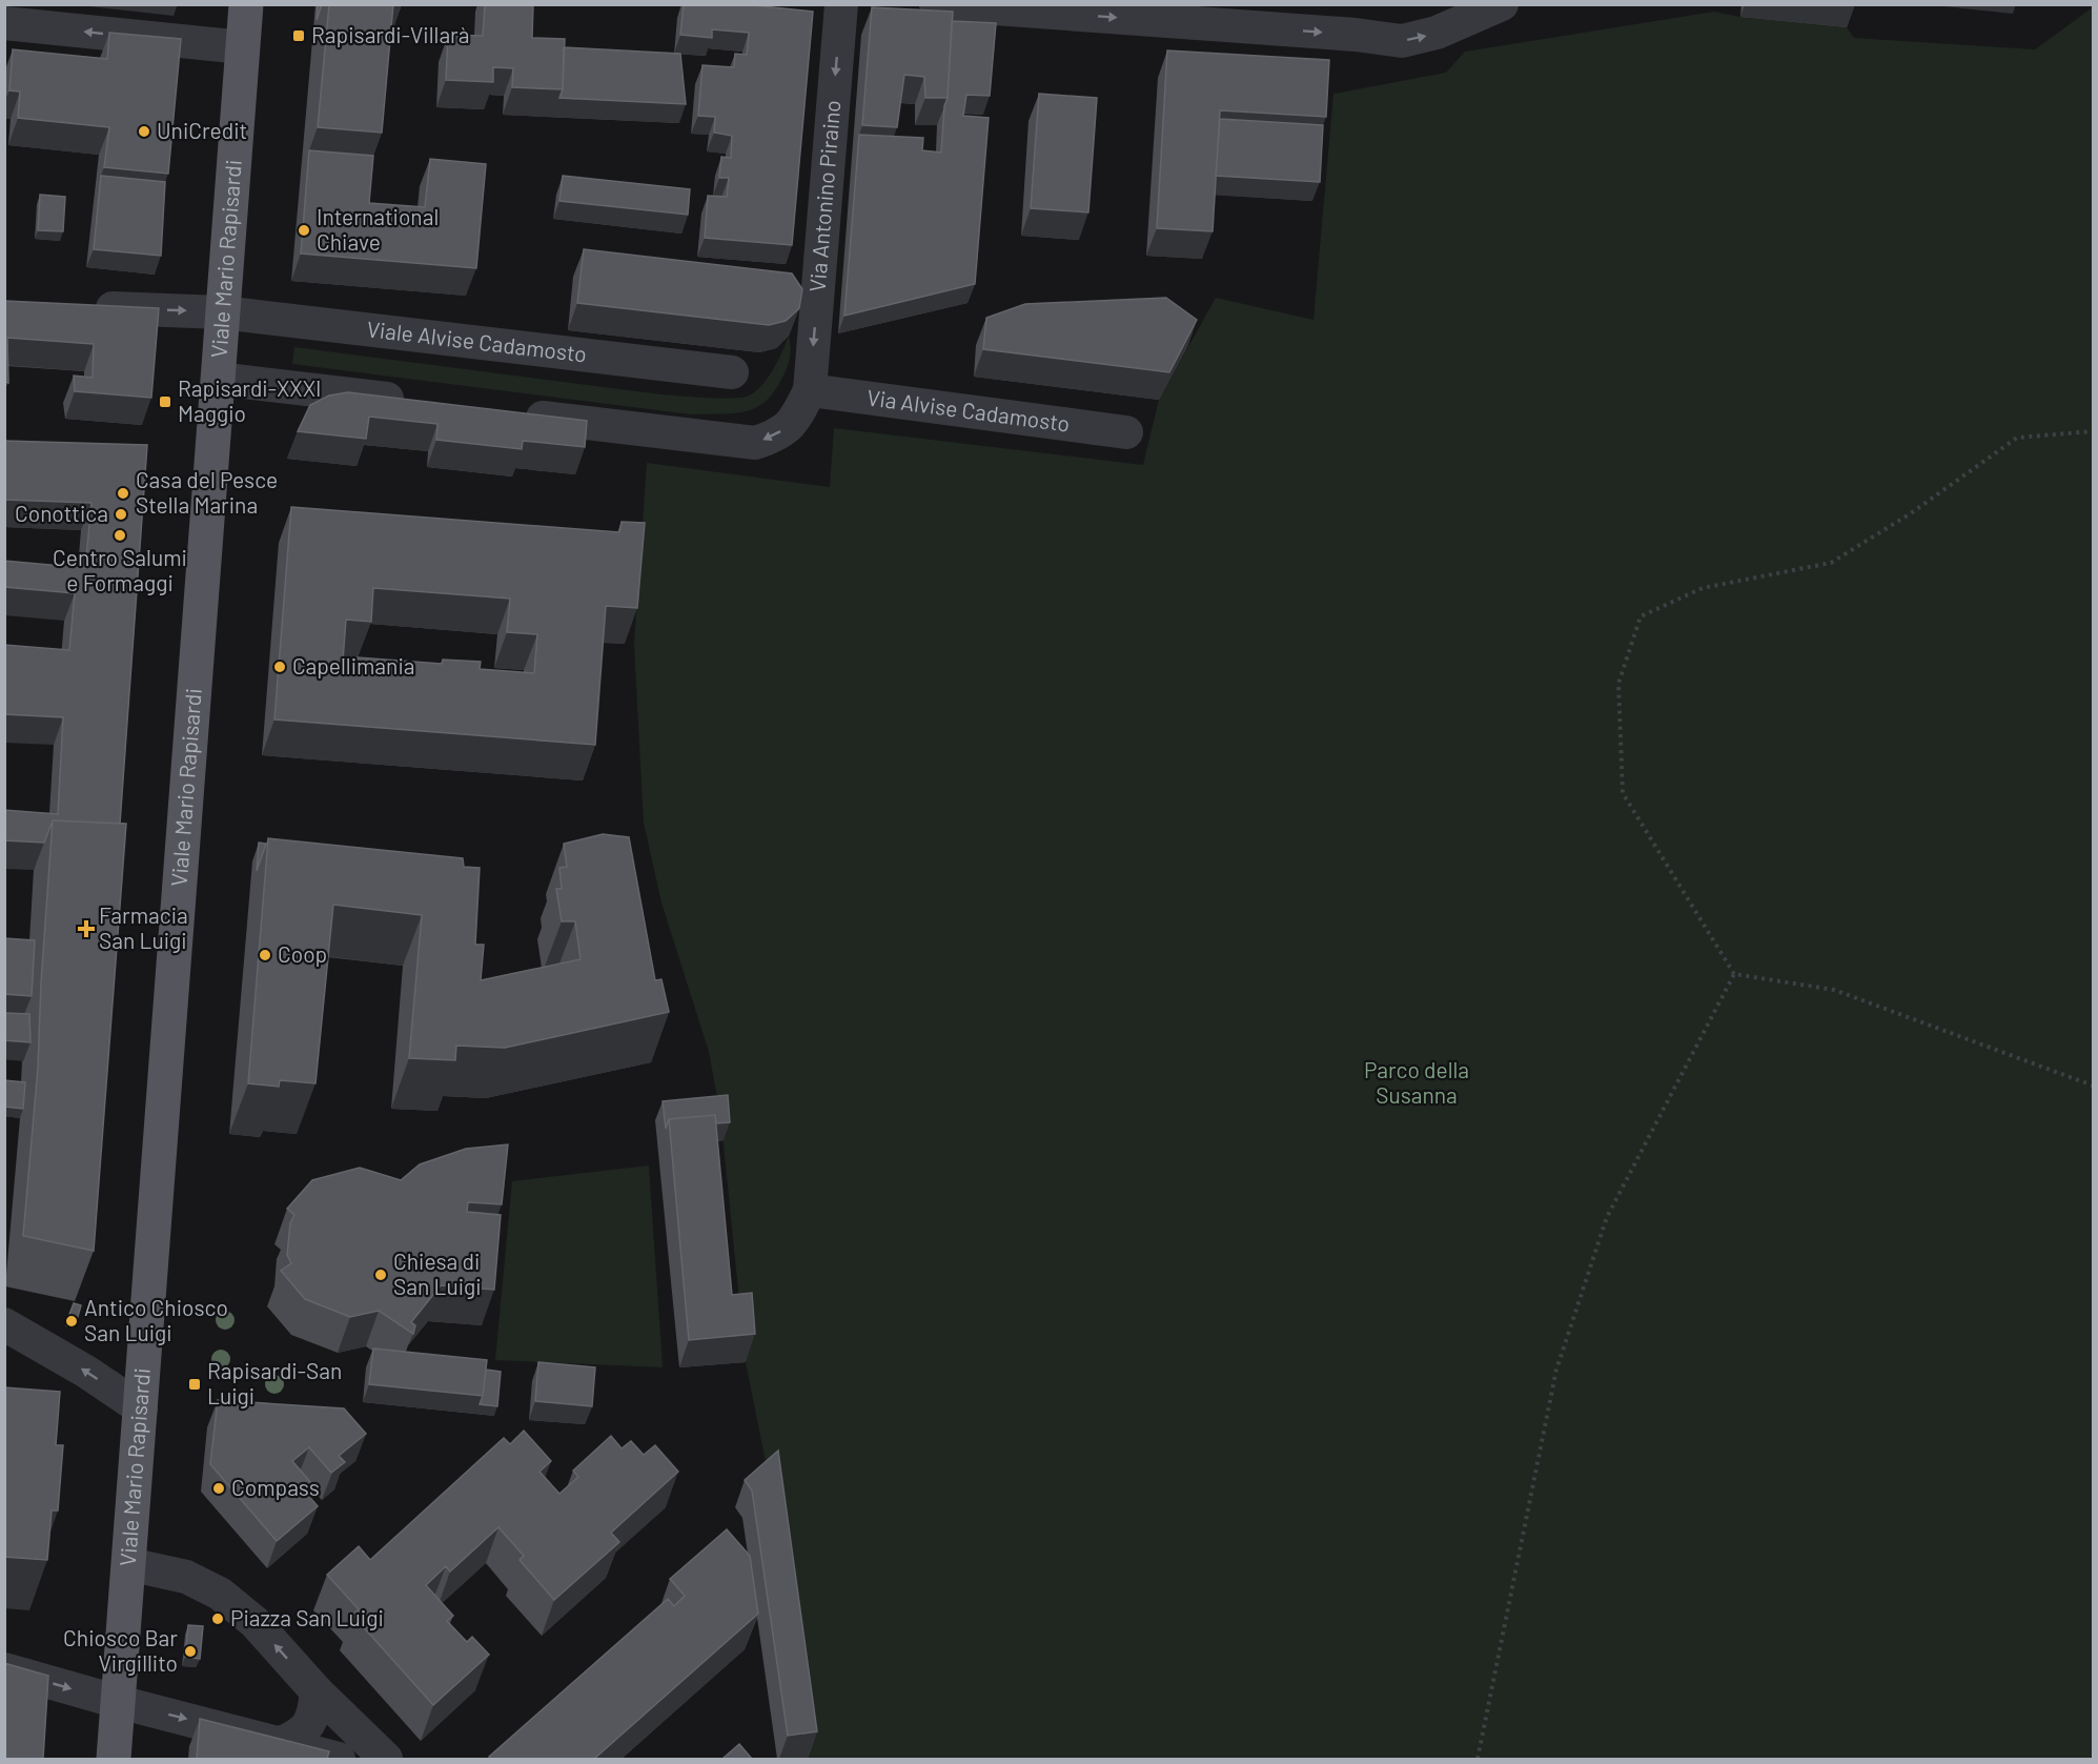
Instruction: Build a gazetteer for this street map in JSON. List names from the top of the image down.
{
  "streets": {
    "main road": ["Viale Mario Rapisardi"],
    "street": ["Via Antonino Piraino", "Viale Alvise Cadamosto", "Via Alvise Cadamosto"]
  },
  "crossings": [
    ["Via Antonino Piraino", "Via Alvise Cadamosto"],
    ["Viale Mario Rapisardi", "Viale Alvise Cadamosto"]
  ],
  "one_way": ["Via Antonino Piraino"],
  "parks": ["Parco della Susanna"],
  "places": {
    "transit": ["Rapisardi-Villarà", "Rapisardi-XXXI Maggio", "Rapisardi-San Luigi"],
    "other": [
      "UniCredit",
      "International Chiave",
      "Casa del Pesce Stella Marina",
      "Conottica",
      "Centro Salumi e Formaggi",
      "Capellimania",
      "Coop",
      "Chiesa di San Luigi",
      "Antico Chiosco San Luigi",
      "Compass",
      "Piazza San Luigi",
      "Chiosco Bar Virgillito"
    ],
    "health": ["Farmacia San Luigi"]
  }
}
